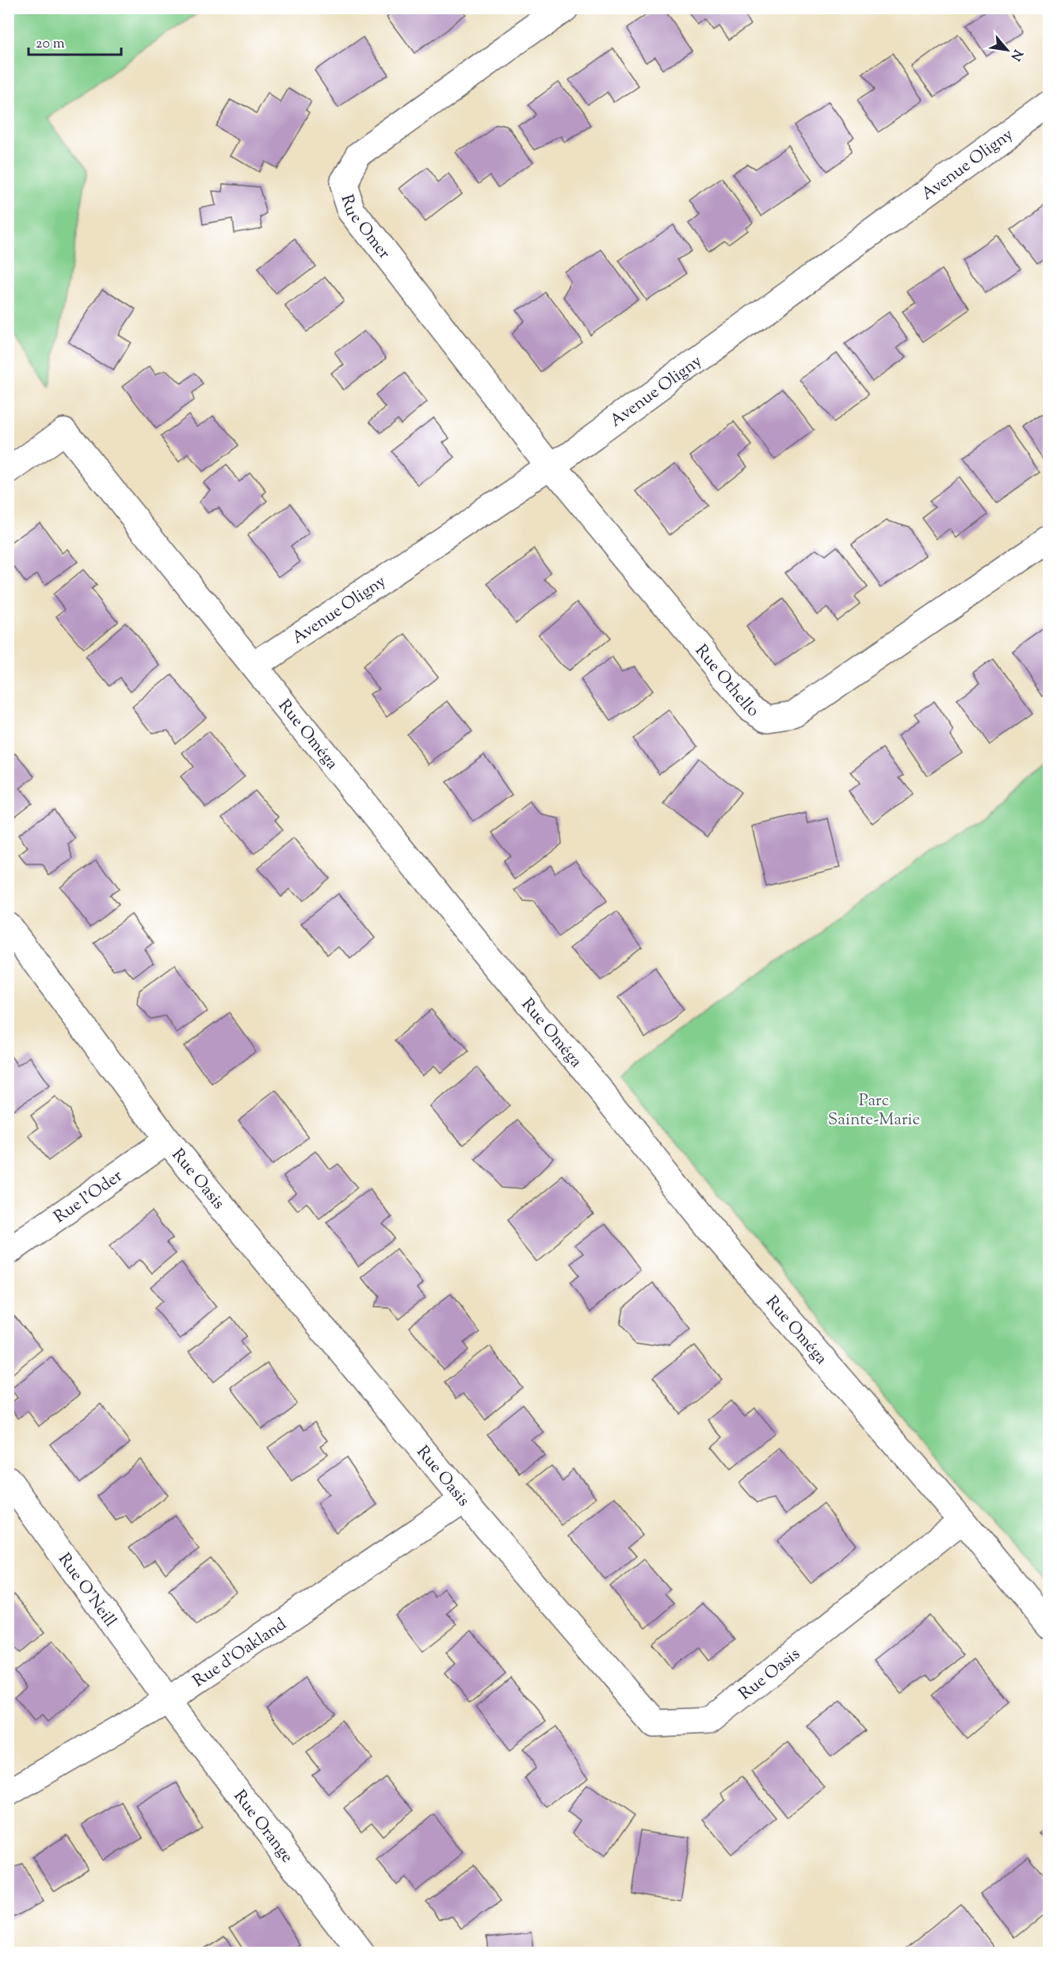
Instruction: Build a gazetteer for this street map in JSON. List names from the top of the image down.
{
  "streets": {
    "street": [
      "Avenue Oligny",
      "Rue Omer",
      "Rue Othello",
      "Rue Oméga",
      "Rue Oasis",
      "Rue l'Oder",
      "Rue O'Neill",
      "Rue d'Oakland",
      "Rue Orange"
    ]
  },
  "crossings": [
    ["Avenue Oligny", "Rue Omer"],
    ["Avenue Oligny", "Rue Othello"],
    ["Avenue Oligny", "Rue Oméga"],
    ["Rue Omer", "Rue Othello"],
    ["Rue Oméga", "Rue Oasis"],
    ["Rue Oasis", "Rue l'Oder"],
    ["Rue Oasis", "Rue d'Oakland"],
    ["Rue O'Neill", "Rue d'Oakland"],
    ["Rue O'Neill", "Rue Orange"],
    ["Rue d'Oakland", "Rue Orange"]
  ],
  "parks": ["Parc Sainte-Marie"],
  "scale_bar": "20 m",
  "north": "bottom right"
}
